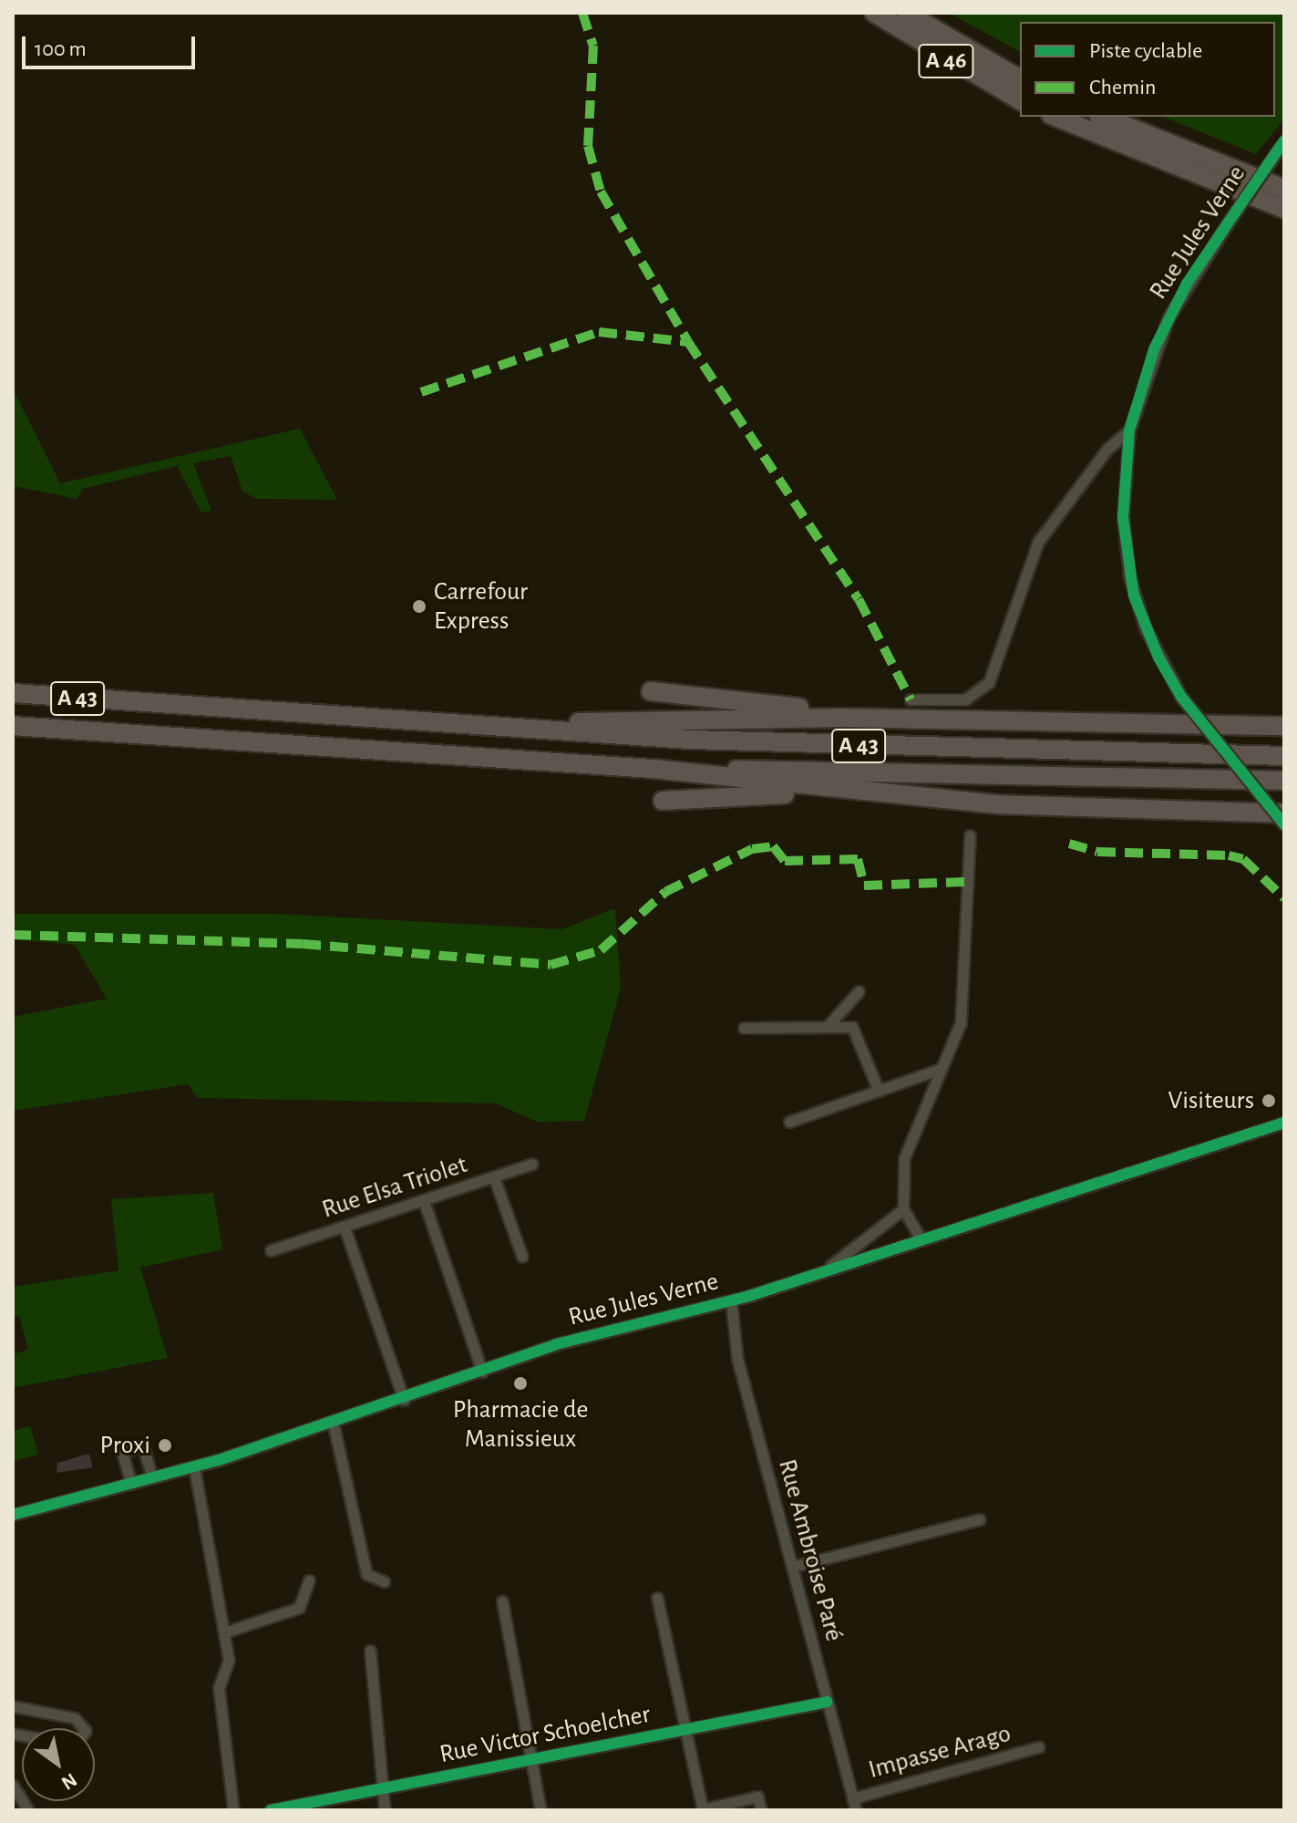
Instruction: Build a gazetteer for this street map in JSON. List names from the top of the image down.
{
  "streets": {
    "highway": ["A 46", "A 43"],
    "street": [
      "Rue Jules Verne",
      "Rue Elsa Triolet",
      "Rue Ambroise Paré",
      "Rue Victor Schoelcher",
      "Impasse Arago"
    ]
  },
  "crossings": [
    ["Rue Jules Verne", "Rue Ambroise Paré"],
    ["Rue Ambroise Paré", "Rue Victor Schoelcher"],
    ["Rue Ambroise Paré", "Impasse Arago"]
  ],
  "places": [
    "Carrefour Express",
    "Visiteurs",
    "Pharmacie de Manissieux",
    "Proxi"
  ],
  "legend": ["Piste cyclable", "Chemin"],
  "scale_bar": "100 m",
  "north": "bottom right"
}
